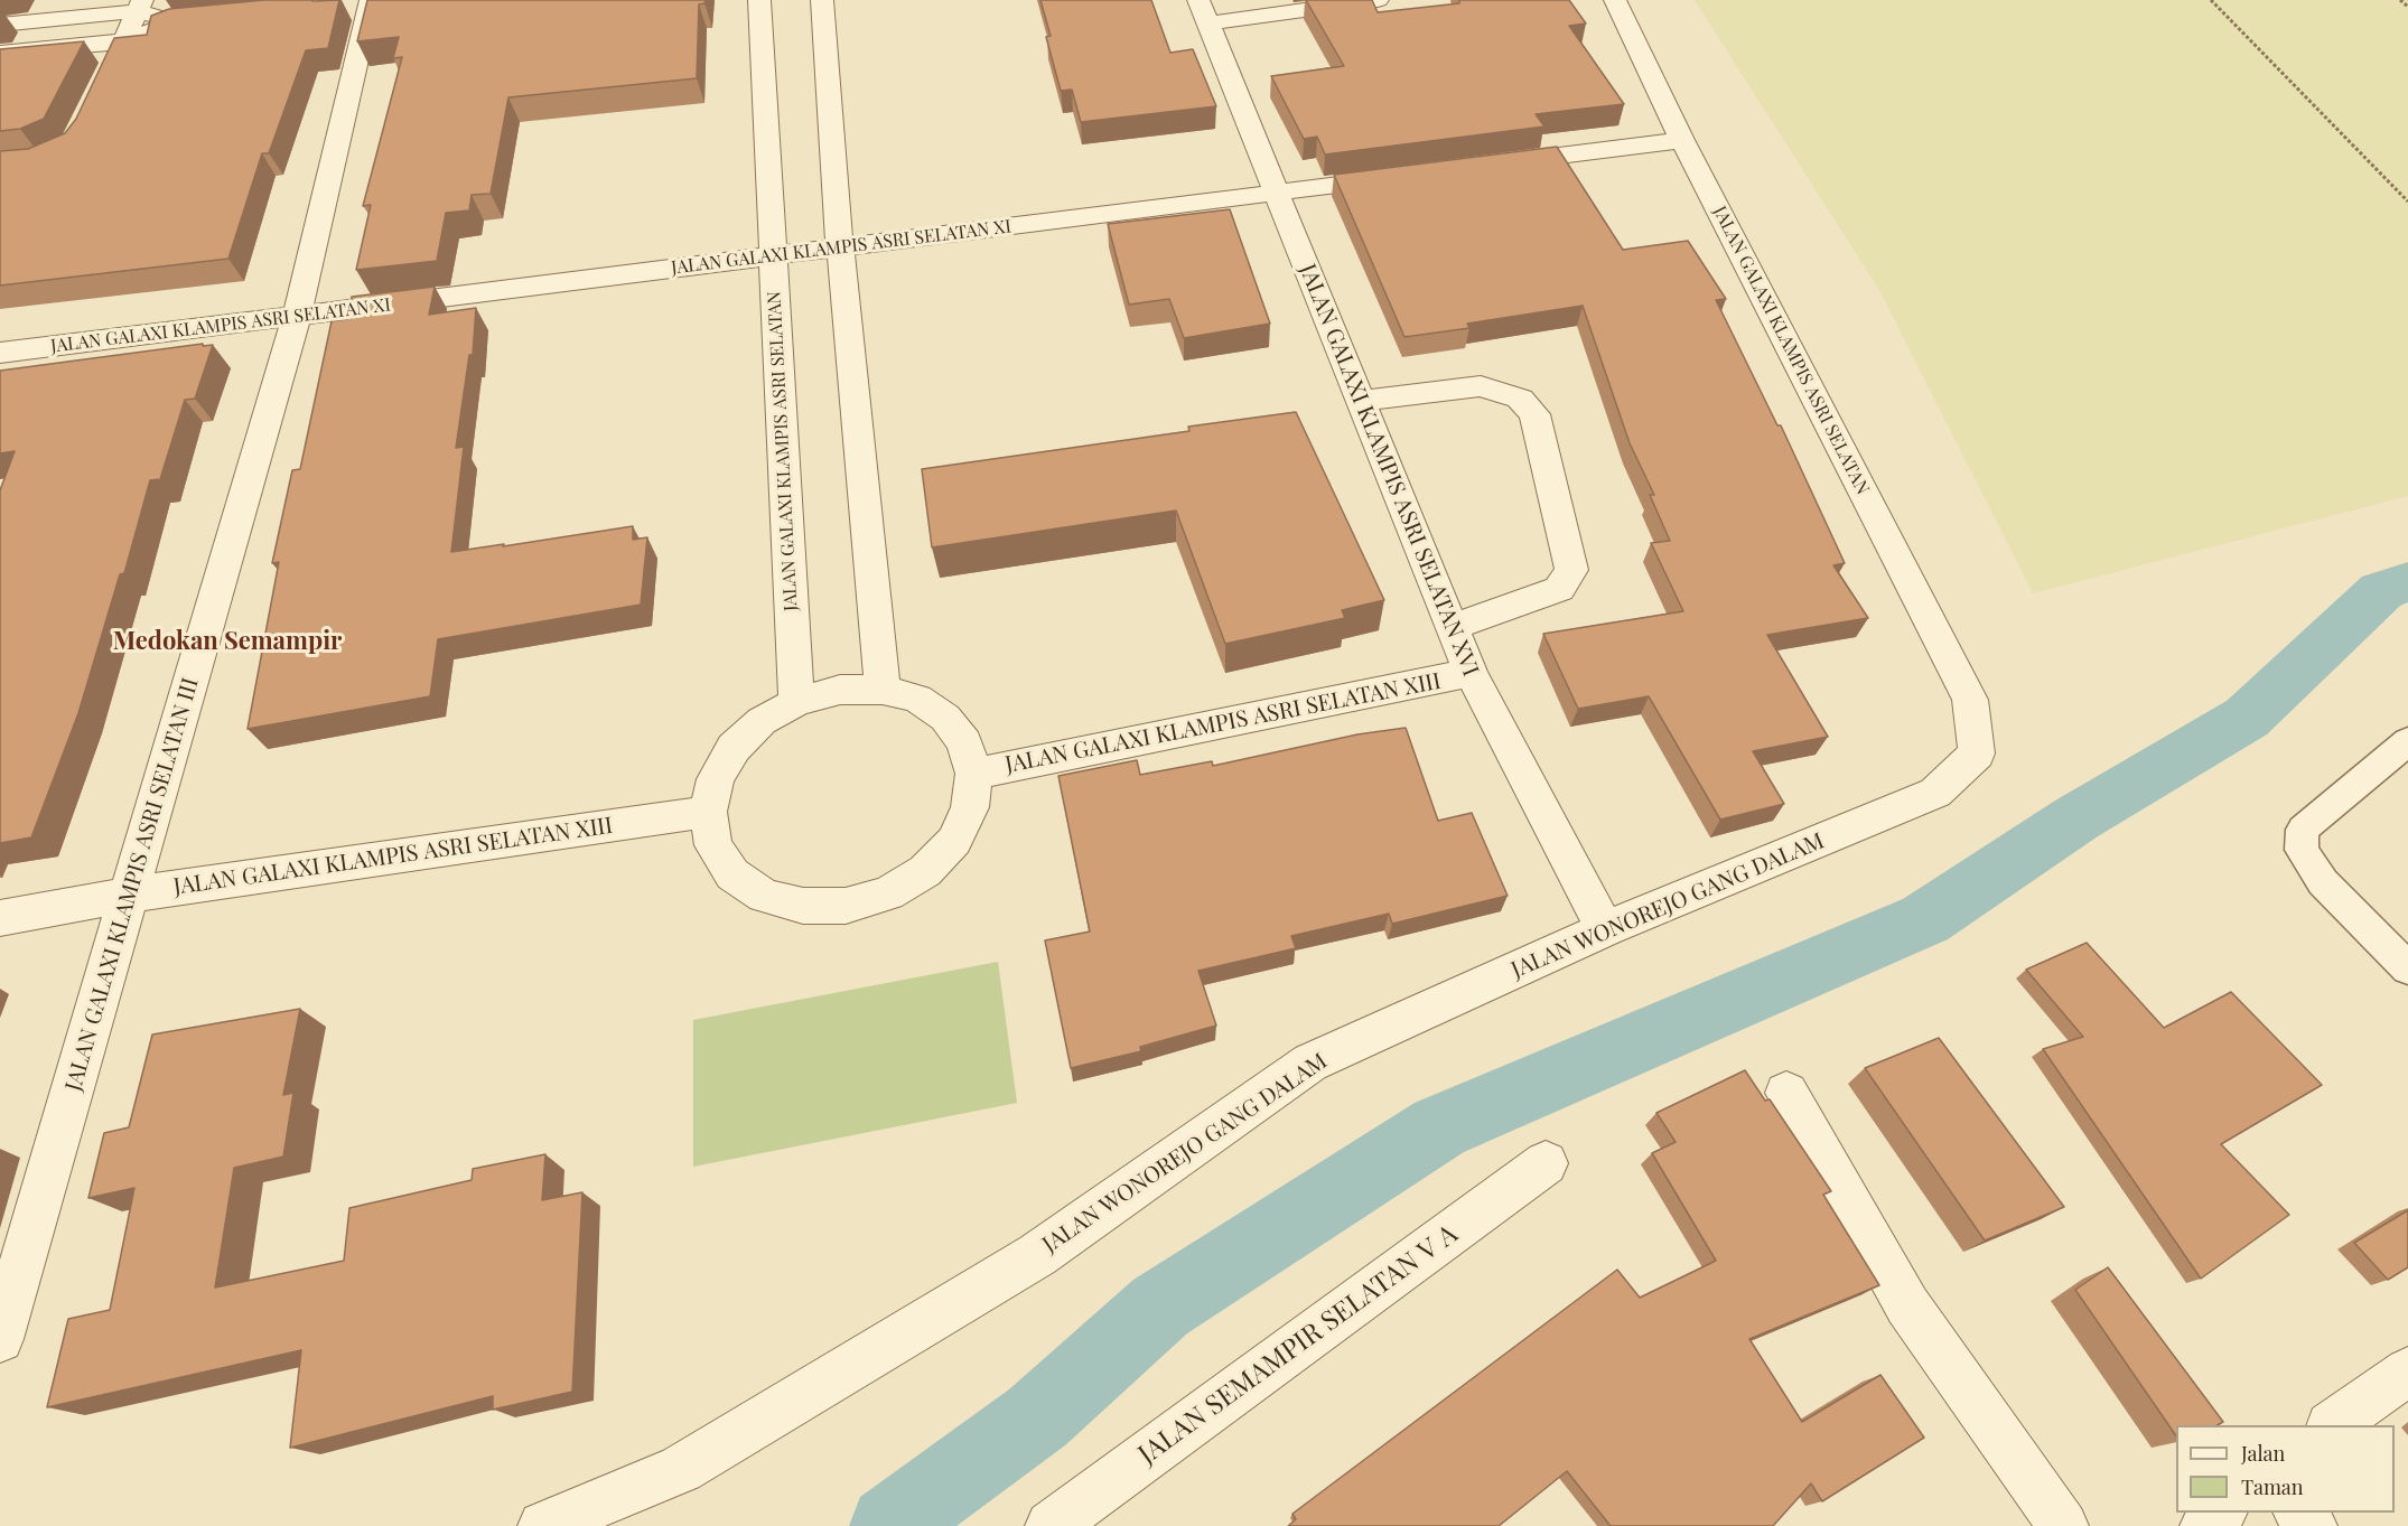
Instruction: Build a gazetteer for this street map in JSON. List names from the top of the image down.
{
  "streets": {
    "street": [
      "JALAN GALAXI KLAMPIS ASRI SELATAN XI",
      "JALAN GALAXI KLAMPIS ASRI SELATAN",
      "JALAN GALAXI KLAMPIS ASRI SELATAN XVI",
      "JALAN GALAXI KLAMPIS ASRI SELATAN XIII",
      "JALAN GALAXI KLAMPIS ASRI SELATAN III",
      "JALAN WONOREJO GANG DALAM",
      "JALAN SEMAMPIR SELATAN V A"
    ]
  },
  "crossings": [
    ["JALAN GALAXI KLAMPIS ASRI SELATAN XI", "JALAN GALAXI KLAMPIS ASRI SELATAN"],
    ["JALAN GALAXI KLAMPIS ASRI SELATAN XI", "JALAN GALAXI KLAMPIS ASRI SELATAN XVI"],
    ["JALAN GALAXI KLAMPIS ASRI SELATAN XI", "JALAN GALAXI KLAMPIS ASRI SELATAN III"],
    ["JALAN GALAXI KLAMPIS ASRI SELATAN", "JALAN WONOREJO GANG DALAM"],
    ["JALAN GALAXI KLAMPIS ASRI SELATAN XVI", "JALAN GALAXI KLAMPIS ASRI SELATAN XIII"],
    ["JALAN GALAXI KLAMPIS ASRI SELATAN XVI", "JALAN WONOREJO GANG DALAM"],
    ["JALAN GALAXI KLAMPIS ASRI SELATAN XIII", "JALAN GALAXI KLAMPIS ASRI SELATAN III"]
  ],
  "districts": ["Medokan Semampir"],
  "legend": ["Jalan", "Taman"]
}
